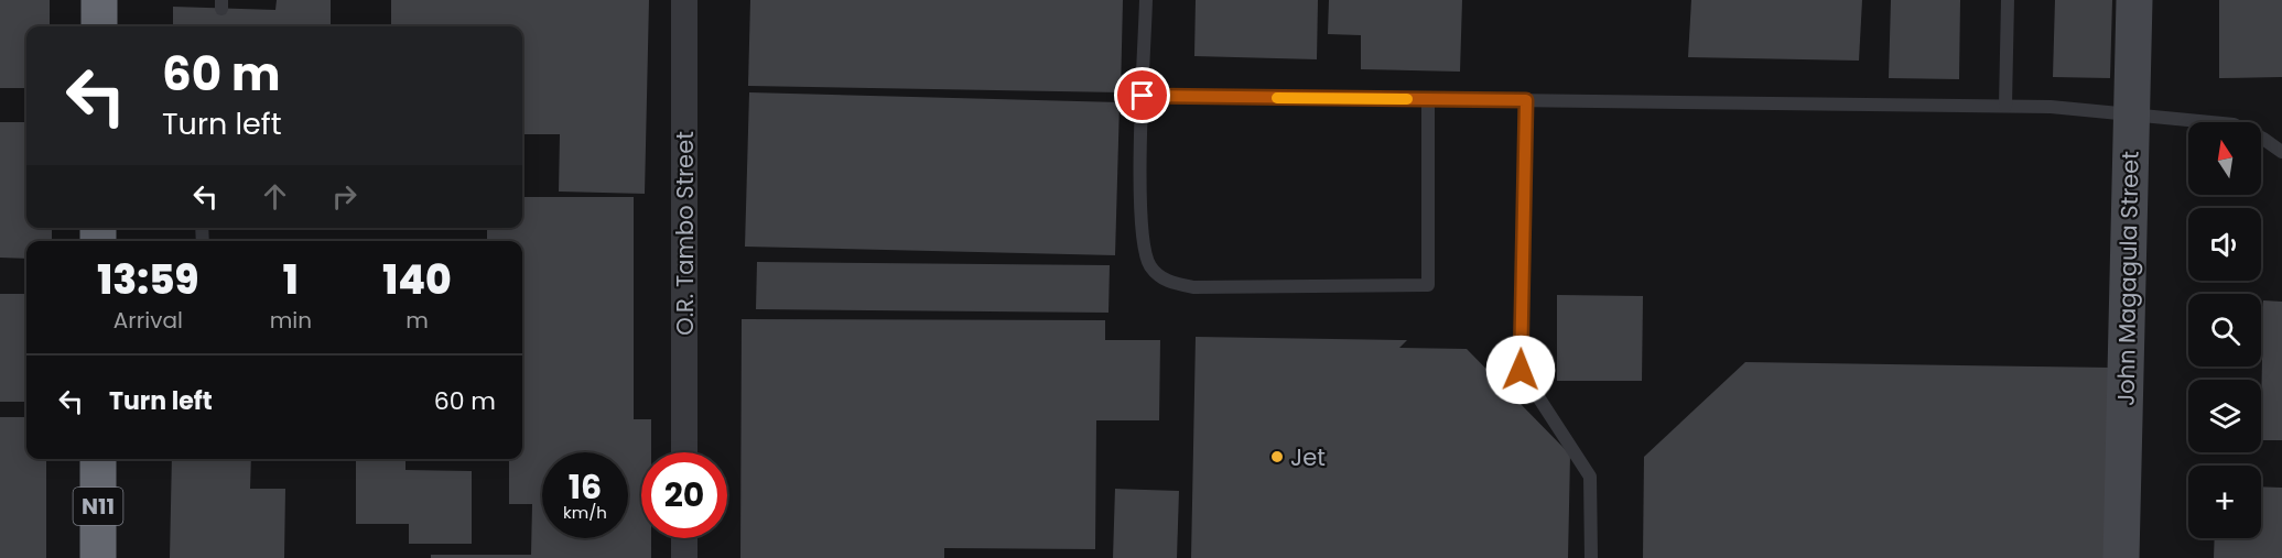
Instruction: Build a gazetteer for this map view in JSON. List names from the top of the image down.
{
  "streets": {
    "highway": ["N11"],
    "street": ["O.R. Tambo Street", "John Magagula Street"]
  },
  "places": ["Jet"],
  "north": "top",
  "page": {
    "turn": ["60 m", "Turn left"],
    "map_buttons": "+",
    "eta": [
      "13:59",
      "Arrival",
      "1",
      "min",
      "140",
      "m"
    ],
    "list": [
      {
        "name": "Turn left",
        "value": "60 m"
      }
    ],
    "speed": "16 km/h",
    "limit": "20"
  }
}
